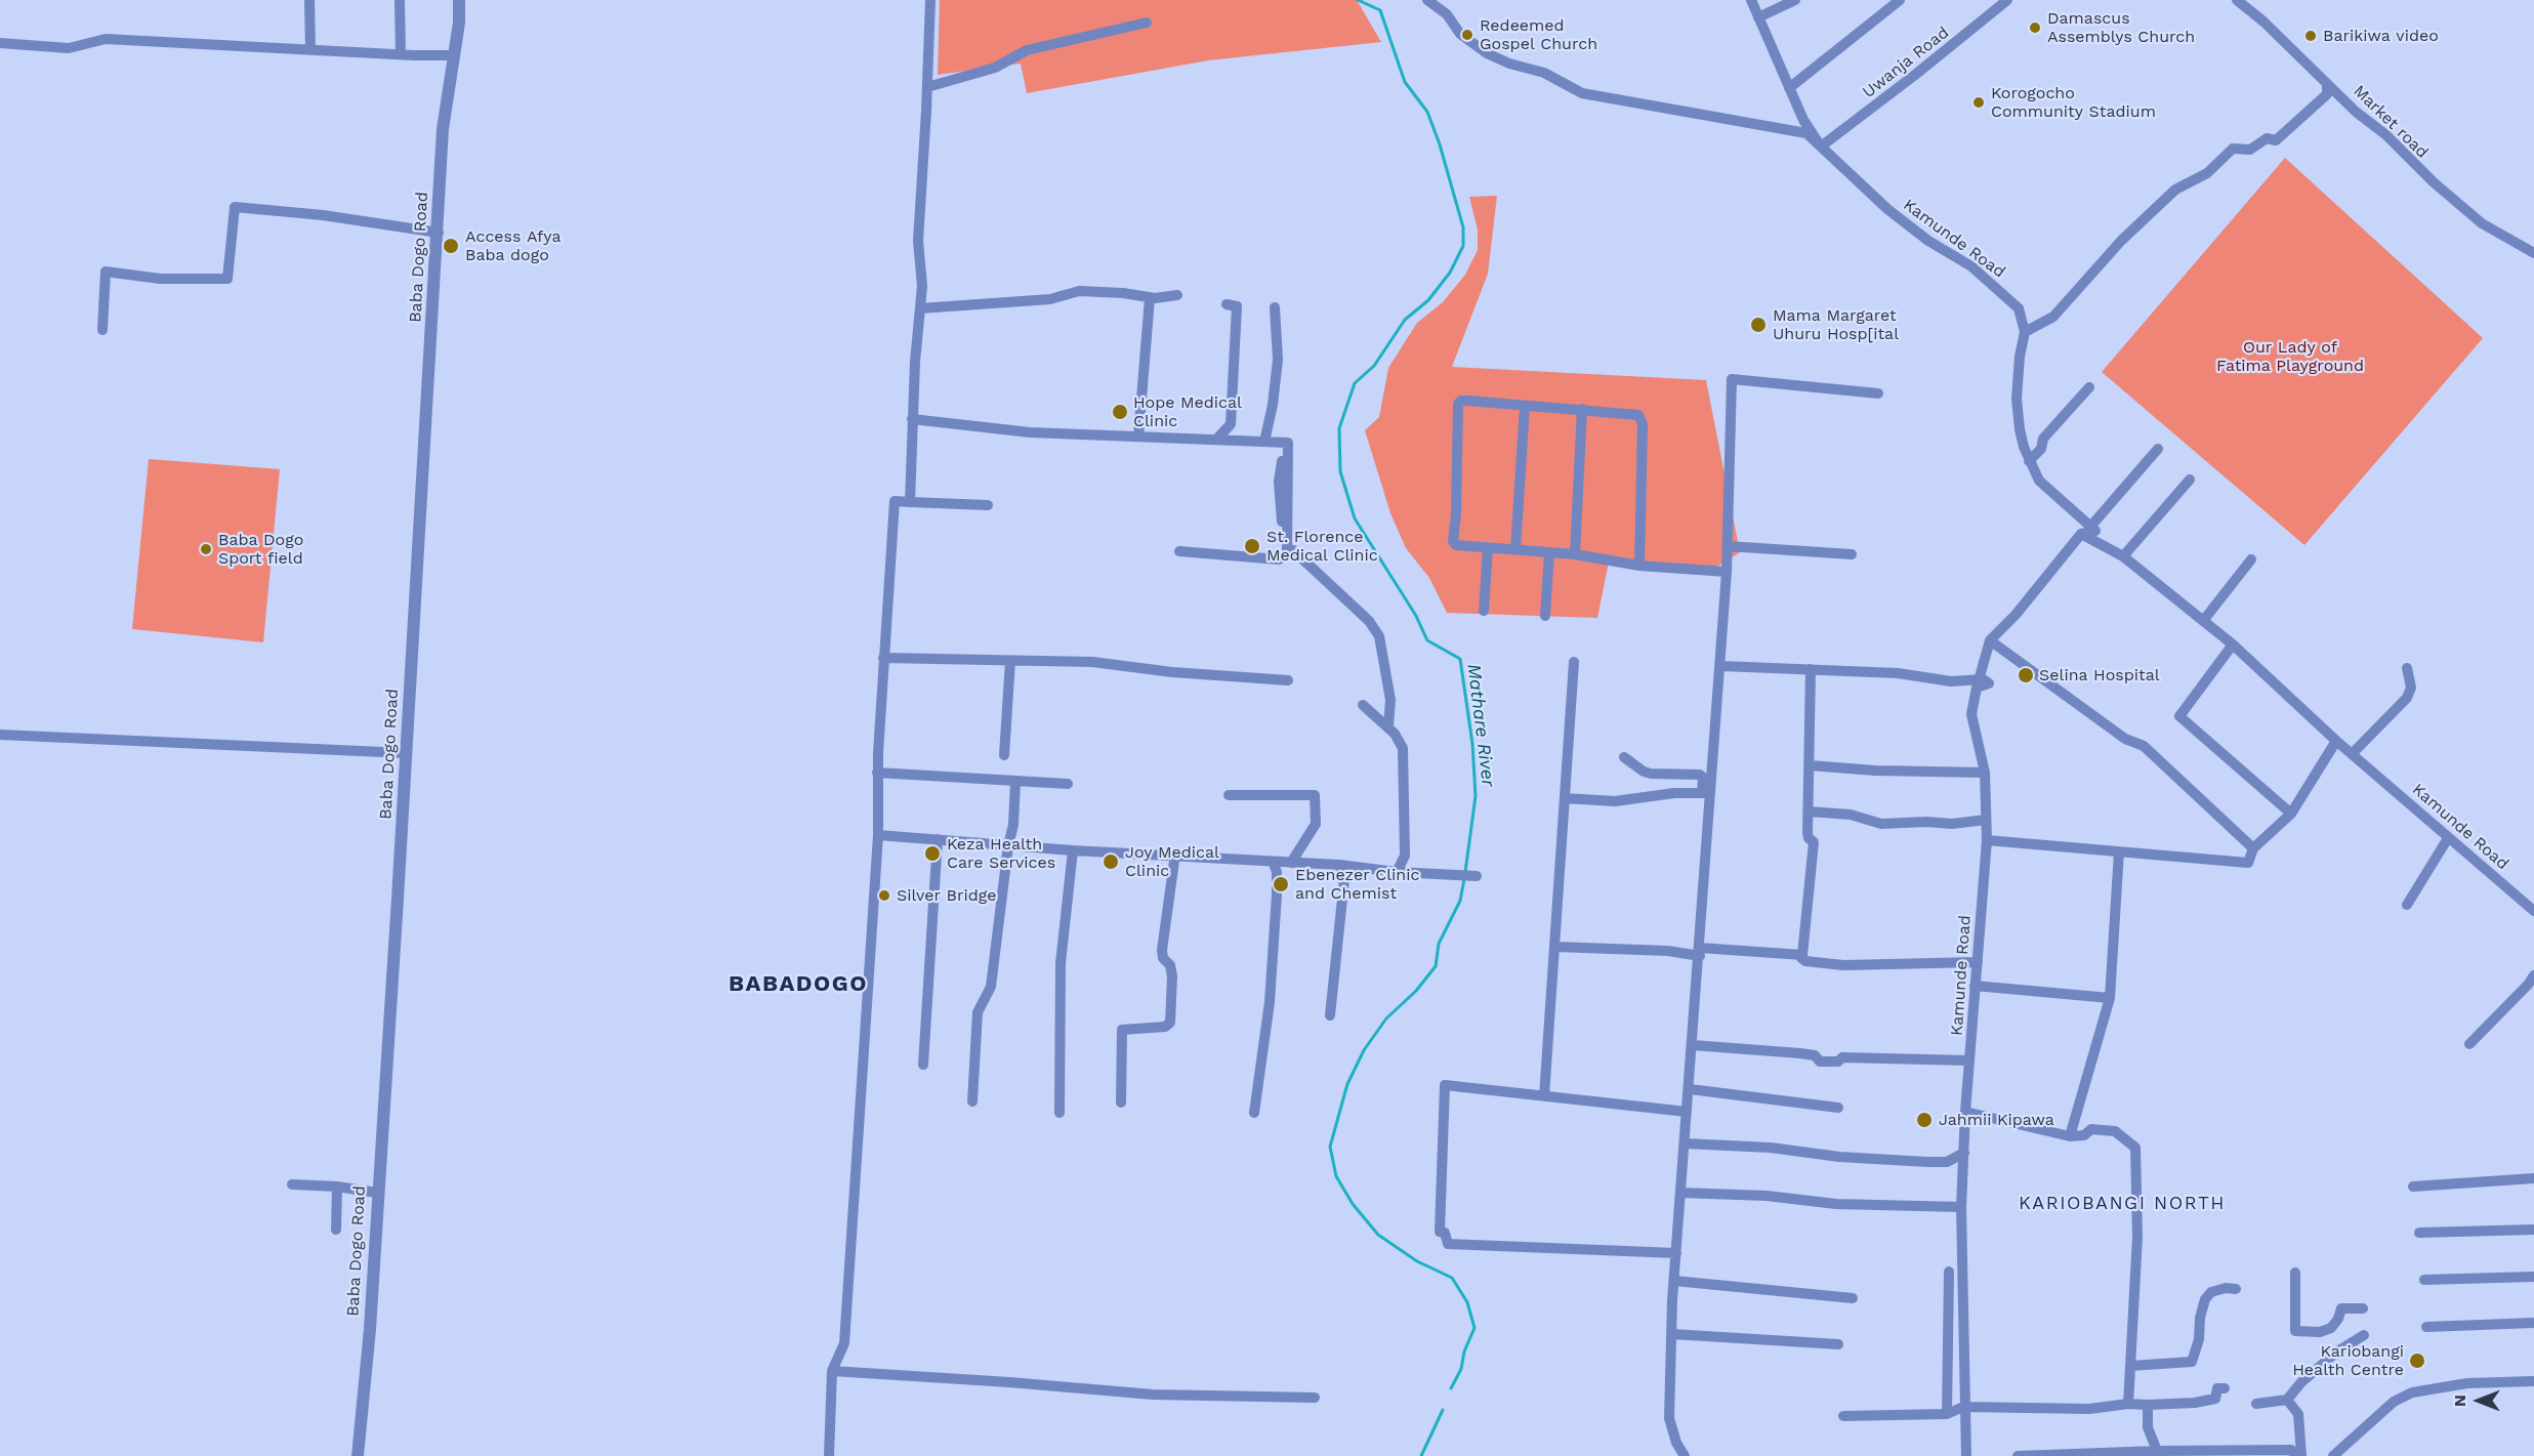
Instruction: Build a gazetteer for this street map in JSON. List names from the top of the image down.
{
  "streets": {
    "street": [
      "Uwanja Road",
      "Market road",
      "Kamunde Road",
      "Baba Dogo Road"
    ]
  },
  "crossings": [
    ["Uwanja Road", "Kamunde Road"]
  ],
  "districts": ["BABADOGO", "KARIOBANGI NORTH"],
  "water": ["Mathare River"],
  "parks": ["Our Lady of Fatima Playground"],
  "places": [
    "Damascus Assemblys Church",
    "Redeemed Gospel Church",
    "Barikiwa video",
    "Korogocho Community Stadium",
    "Access Afya Baba dogo",
    "Mama Margaret Uhuru Hosp[ital",
    "Hope Medical Clinic",
    "St. Florence Medical Clinic",
    "Baba Dogo Sport field",
    "Selina Hospital",
    "Keza Health Care Services",
    "Joy Medical Clinic",
    "Ebenezer Clinic and Chemist",
    "Silver Bridge",
    "Jahmii Kipawa",
    "Kariobangi Health Centre"
  ],
  "north": "left"
}
